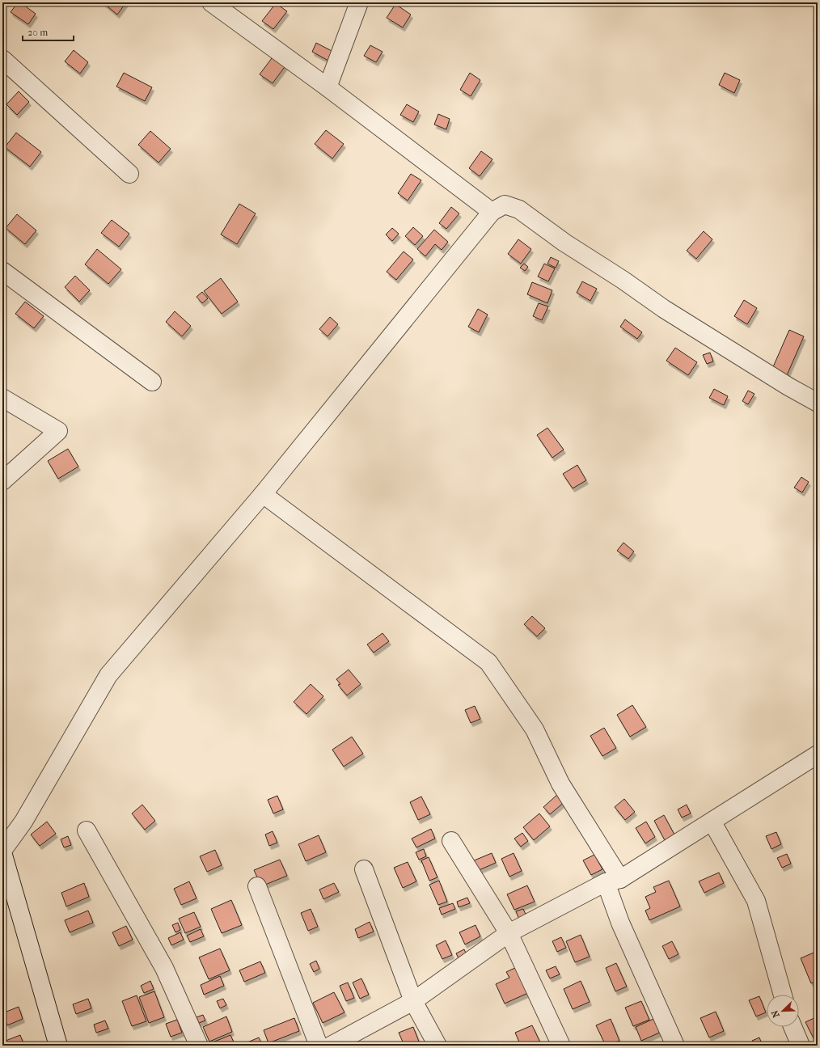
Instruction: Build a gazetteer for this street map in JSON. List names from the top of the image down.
{
  "scale_bar": "20 m",
  "north": "bottom left"
}
